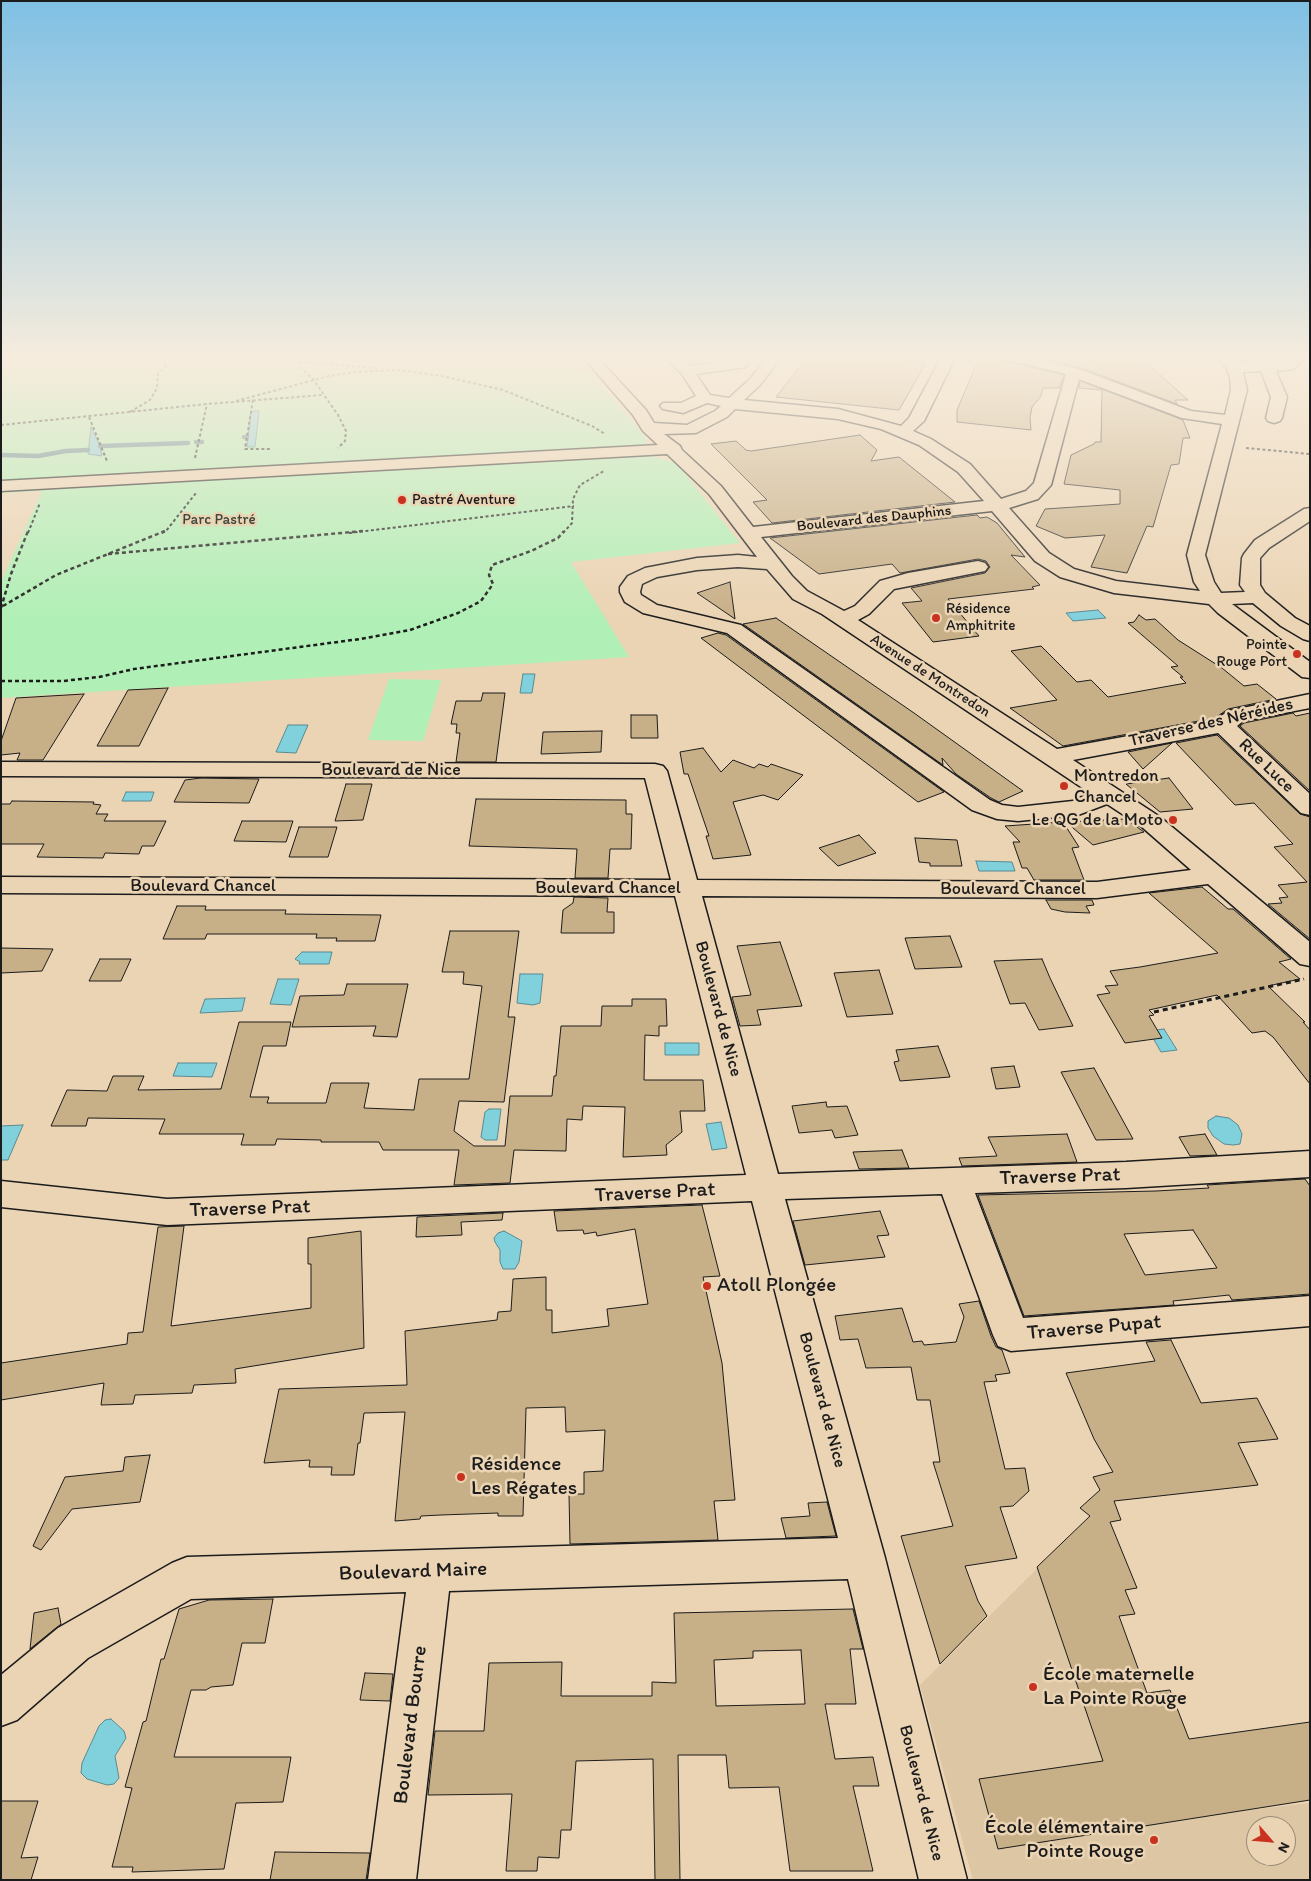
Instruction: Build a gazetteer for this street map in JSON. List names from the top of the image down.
{
  "streets": {
    "street": [
      "Boulevard des Dauphins",
      "Avenue de Montredon",
      "Traverse des Néréides",
      "Rue Luce",
      "Boulevard de Nice",
      "Boulevard Chancel",
      "Traverse Prat",
      "Traverse Pupat",
      "Boulevard Maire",
      "Boulevard Bourre"
    ]
  },
  "crossings": [
    ["Boulevard des Dauphins", "Avenue de Montredon"],
    ["Avenue de Montredon", "Traverse des Néréides"],
    ["Avenue de Montredon", "Boulevard Chancel"],
    ["Traverse des Néréides", "Rue Luce"],
    ["Boulevard de Nice", "Boulevard Chancel"],
    ["Boulevard de Nice", "Traverse Prat"],
    ["Boulevard de Nice", "Boulevard Maire"],
    ["Traverse Prat", "Traverse Pupat"],
    ["Boulevard Maire", "Boulevard Bourre"]
  ],
  "parks": ["Parc Pastré"],
  "places": [
    "Pastré Aventure",
    "Résidence Amphitrite",
    "Pointe Rouge Port",
    "Montredon Chancel",
    "Le QG de la Moto",
    "Atoll Plongée",
    "Résidence Les Régates",
    "École maternelle La Pointe Rouge",
    "École élémentaire Pointe Rouge"
  ],
  "north": "bottom right"
}
